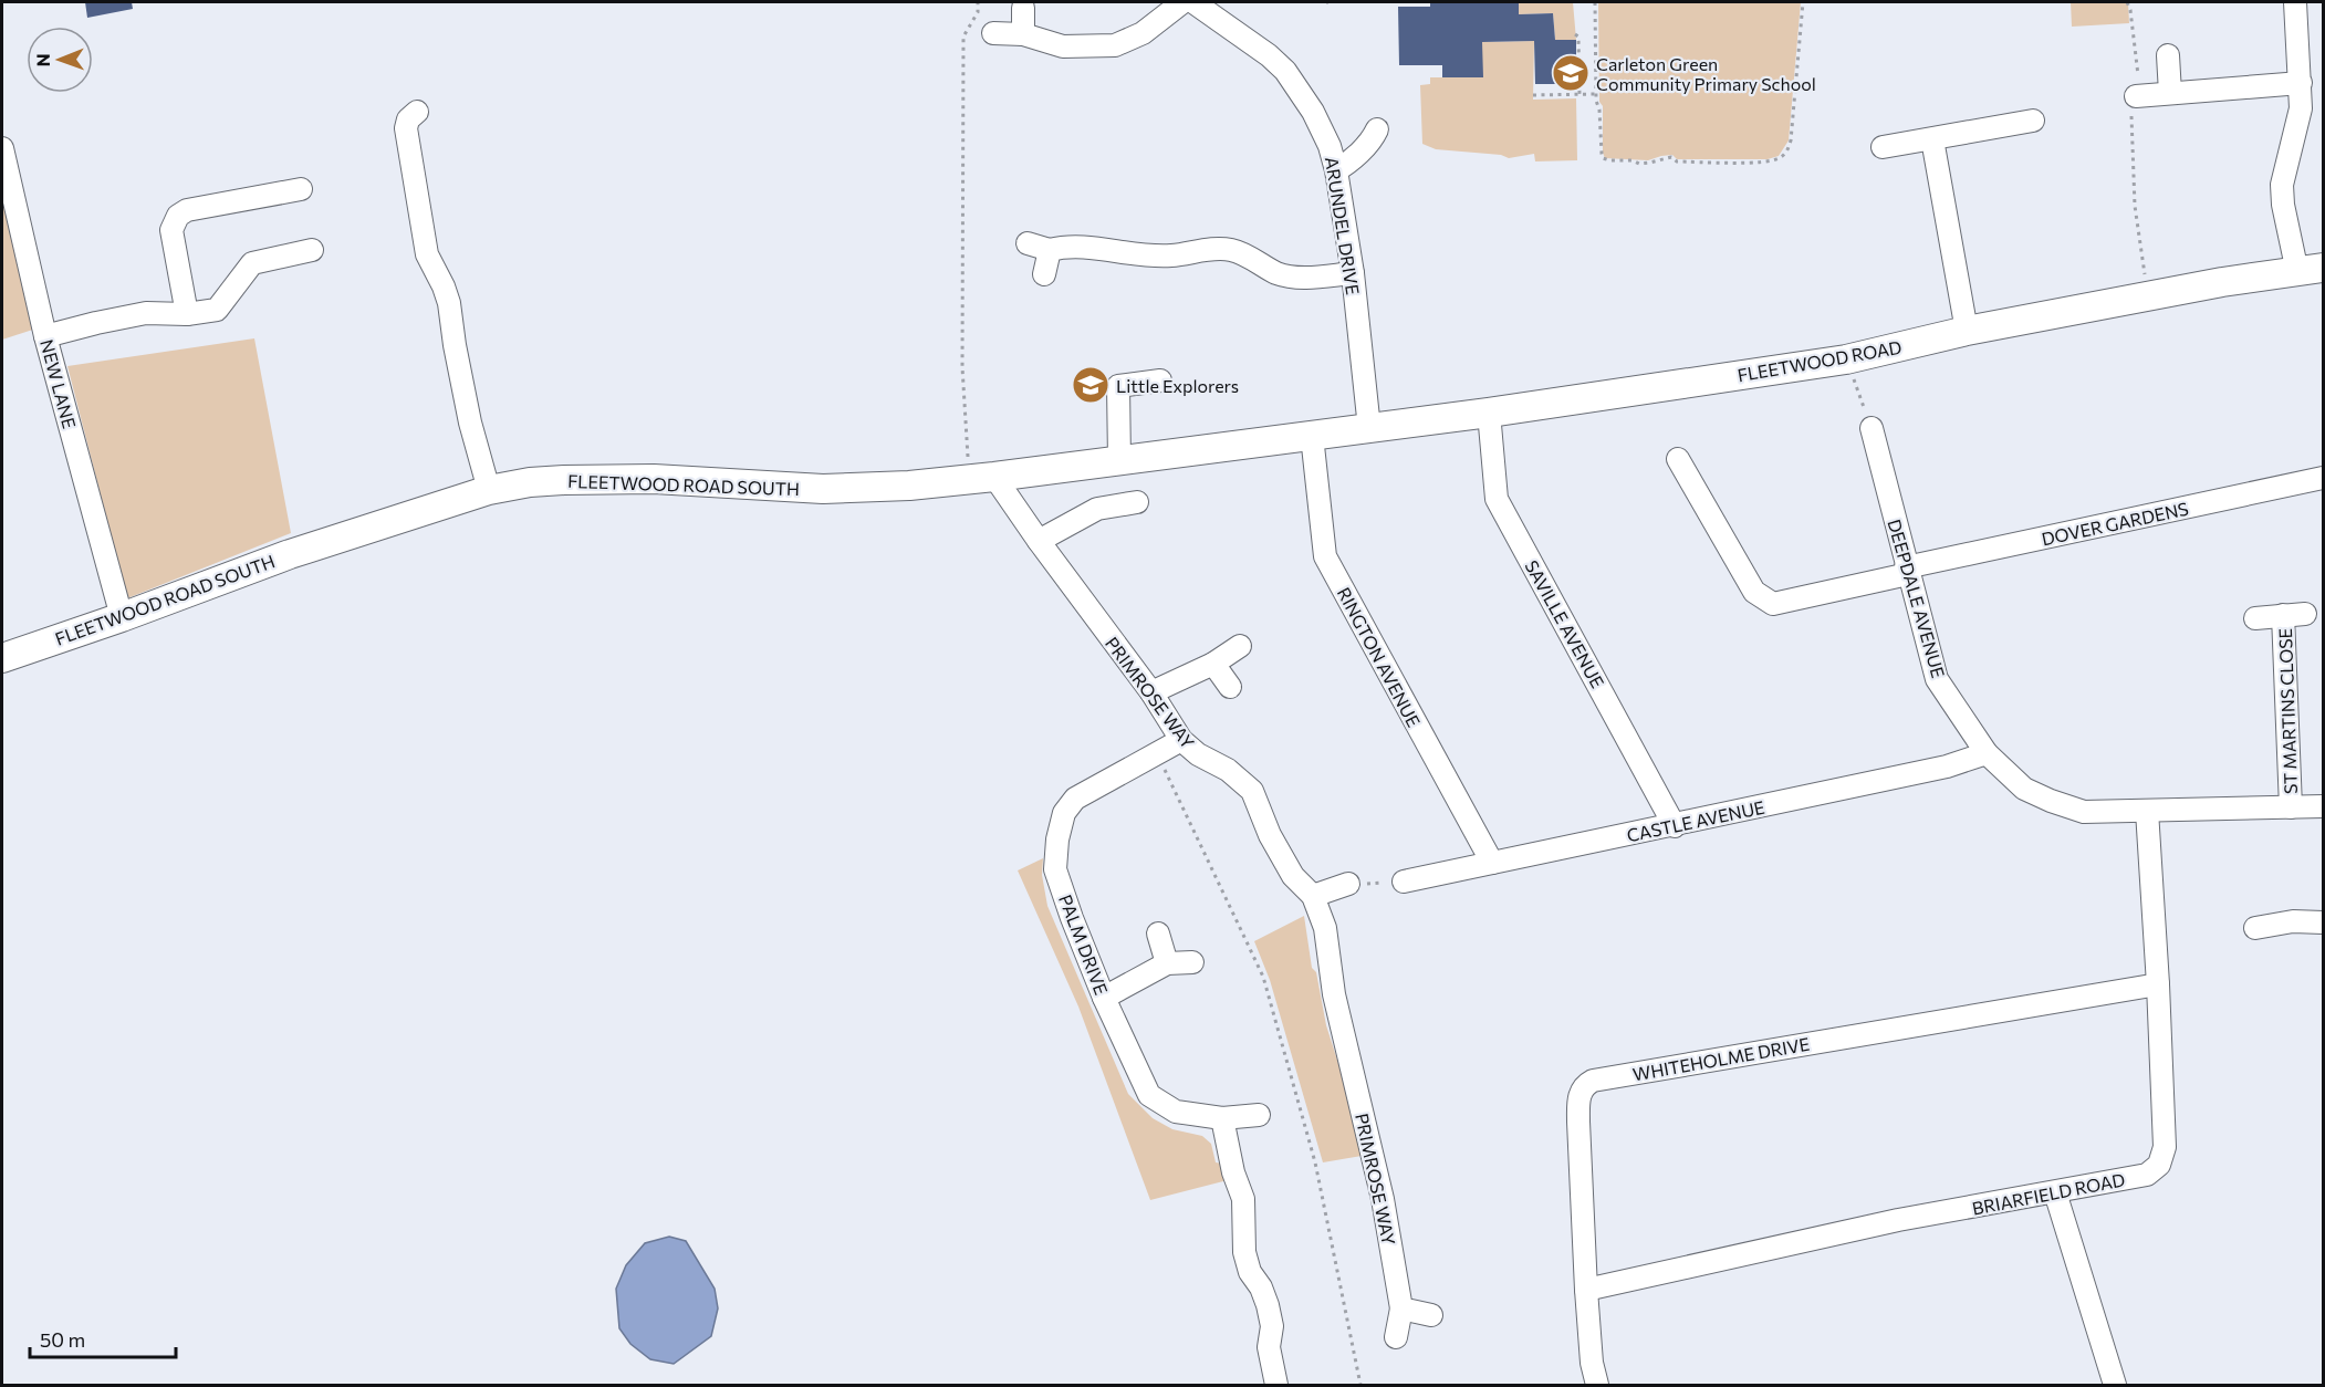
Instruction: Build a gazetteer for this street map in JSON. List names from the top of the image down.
{
  "streets": {
    "main road": ["FLEETWOOD ROAD", "FLEETWOOD ROAD SOUTH"],
    "street": [
      "ARUNDEL DRIVE",
      "NEW LANE",
      "DOVER GARDENS",
      "DEEPDALE AVENUE",
      "SAVILLE AVENUE",
      "RINGTON AVENUE",
      "PRIMROSE WAY",
      "ST MARTINS CLOSE",
      "CASTLE AVENUE",
      "PALM DRIVE",
      "WHITEHOLME DRIVE",
      "BRIARFIELD ROAD"
    ]
  },
  "crossings": [
    ["ARUNDEL DRIVE", "FLEETWOOD ROAD"],
    ["FLEETWOOD ROAD", "FLEETWOOD ROAD SOUTH"],
    ["FLEETWOOD ROAD", "SAVILLE AVENUE"],
    ["FLEETWOOD ROAD", "RINGTON AVENUE"],
    ["NEW LANE", "FLEETWOOD ROAD SOUTH"],
    ["FLEETWOOD ROAD SOUTH", "RINGTON AVENUE"],
    ["FLEETWOOD ROAD SOUTH", "PRIMROSE WAY"],
    ["DOVER GARDENS", "DEEPDALE AVENUE"],
    ["DEEPDALE AVENUE", "ST MARTINS CLOSE"],
    ["DEEPDALE AVENUE", "CASTLE AVENUE"],
    ["DEEPDALE AVENUE", "BRIARFIELD ROAD"],
    ["SAVILLE AVENUE", "CASTLE AVENUE"],
    ["RINGTON AVENUE", "CASTLE AVENUE"],
    ["PRIMROSE WAY", "PALM DRIVE"],
    ["WHITEHOLME DRIVE", "BRIARFIELD ROAD"]
  ],
  "places": {
    "school or university": ["Carleton Green Community Primary School", "Little Explorers"]
  },
  "scale_bar": "50 m",
  "north": "left"
}
